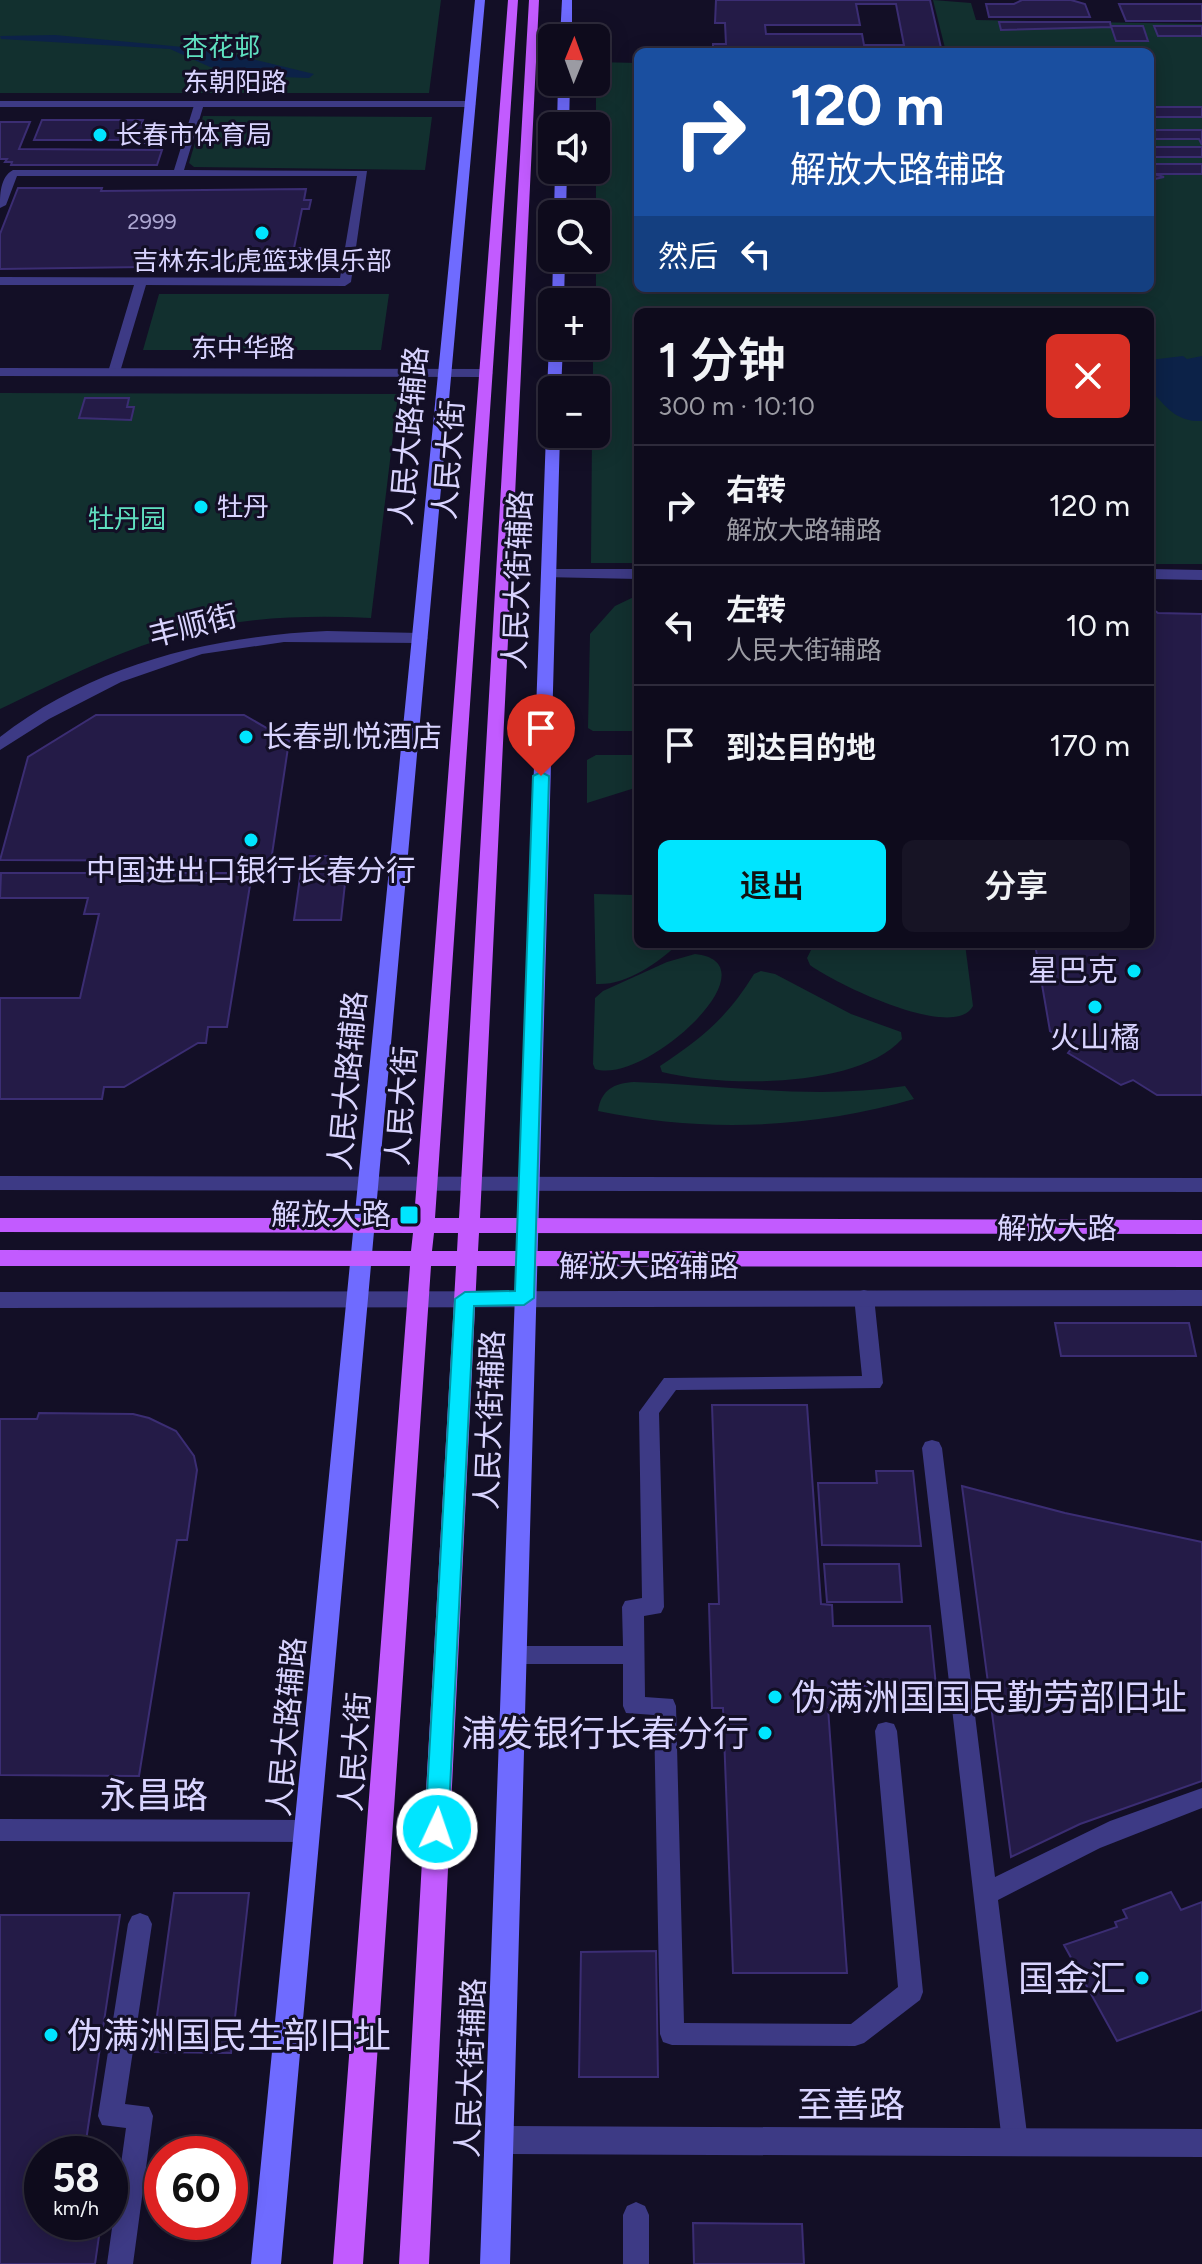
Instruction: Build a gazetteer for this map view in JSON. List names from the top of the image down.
{
  "streets": {
    "main road": [
      "人民大路辅路",
      "人民大街",
      "人民大街辅路",
      "解放大路"
    ],
    "street": [
      "东朝阳路",
      "东中华路",
      "丰顺街",
      "解放大路辅路",
      "永昌路",
      "至善路"
    ]
  },
  "crossings": [
    ["东朝阳路", "人民大路辅路"],
    ["东中华路", "人民大路辅路"],
    ["东中华路", "人民大街"],
    ["人民大路辅路", "丰顺街"],
    ["人民大路辅路", "解放大路"],
    ["人民大路辅路", "解放大路辅路"],
    ["人民大路辅路", "永昌路"],
    ["人民大街", "解放大路"],
    ["人民大街", "解放大路辅路"],
    ["人民大街辅路", "解放大路"],
    ["人民大街辅路", "解放大路辅路"],
    ["人民大街辅路", "至善路"]
  ],
  "parks": ["杏花邨", "牡丹园"],
  "places": {
    "other": [
      "长春市体育局",
      "吉林东北虎篮球俱乐部",
      "牡丹",
      "长春凯悦酒店",
      "中国进出口银行长春分行",
      "星巴克",
      "火山橘",
      "伪满洲国国民勤劳部旧址",
      "浦发银行长春分行",
      "国金汇",
      "伪满洲国民生部旧址"
    ],
    "transit": ["解放大路"]
  },
  "house_numbers": ["2999"],
  "north": "top",
  "page": {
    "map_buttons": ["+", "−"],
    "turn": ["120 m", "解放大路辅路"],
    "then": "然后",
    "heading": ["1 分钟", "300 m · 10:10"],
    "list": [
      {
        "name": "右转",
        "note": "解放大路辅路",
        "value": "120 m"
      },
      {
        "name": "左转",
        "note": "人民大街辅路",
        "value": "10 m"
      },
      {
        "name": "到达目的地",
        "value": "170 m"
      }
    ],
    "buttons": ["退出", "分享"],
    "speed": "58 km/h",
    "limit": "60"
  }
}
